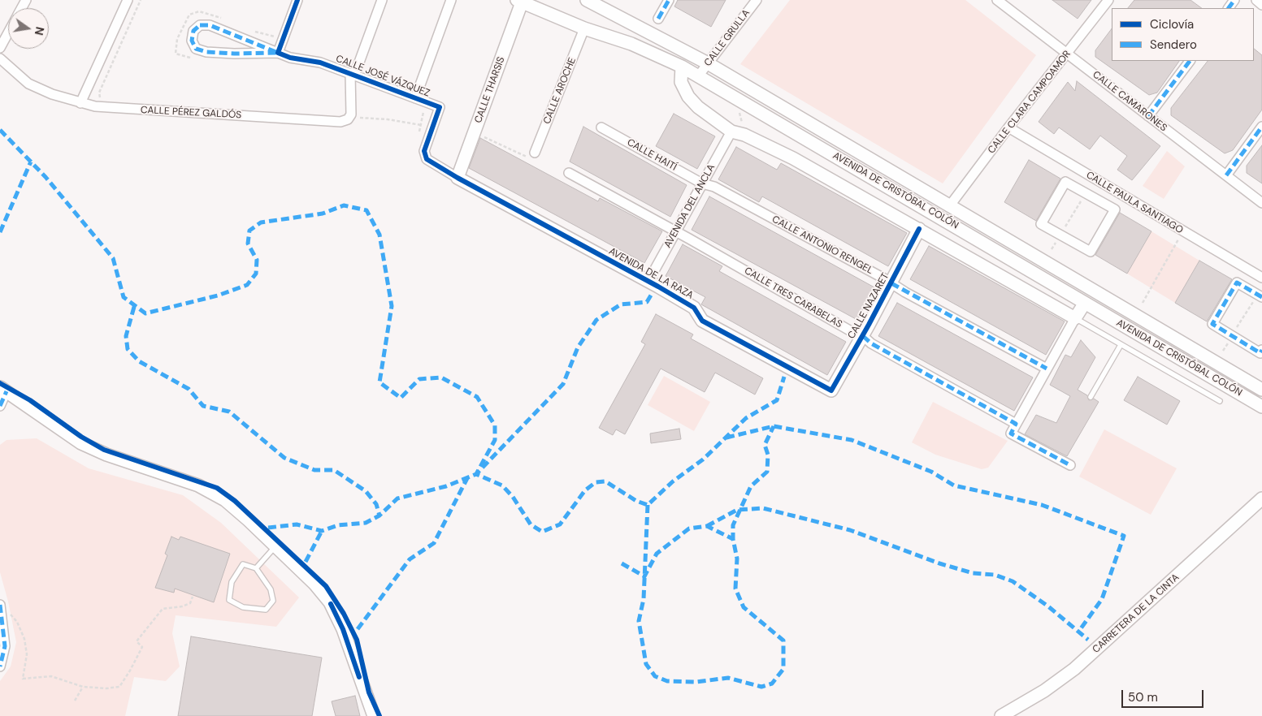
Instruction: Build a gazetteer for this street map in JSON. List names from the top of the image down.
{
  "streets": {
    "main road": [
      "CALLE THARSIS",
      "AVENIDA DE CRISTÓBAL COLÓN",
      "AVENIDA DE LA RAZA",
      "CALLE NAZARET",
      "CARRETERA DE LA CINTA"
    ],
    "street": [
      "CALLE GRULLA",
      "CALLE JOSÉ VÁZQUEZ",
      "CALLE AROCHE",
      "CALLE CAMARONES",
      "CALLE CLARA CAMPOAMOR",
      "CALLE PÉREZ GALDÓS",
      "CALLE HAITÍ",
      "CALLE PAULA SANTIAGO",
      "AVENIDA DEL ANCLA",
      "CALLE ANTONIO RENGEL",
      "CALLE TRES CARABELAS"
    ]
  },
  "crossings": [
    ["CALLE GRULLA", "AVENIDA DE CRISTÓBAL COLÓN"],
    ["CALLE JOSÉ VÁZQUEZ", "CALLE THARSIS"],
    ["CALLE JOSÉ VÁZQUEZ", "CALLE PÉREZ GALDÓS"],
    ["CALLE JOSÉ VÁZQUEZ", "AVENIDA DE LA RAZA"],
    ["CALLE THARSIS", "AVENIDA DE CRISTÓBAL COLÓN"],
    ["CALLE THARSIS", "AVENIDA DE LA RAZA"],
    ["CALLE AROCHE", "AVENIDA DE CRISTÓBAL COLÓN"],
    ["CALLE CAMARONES", "CALLE CLARA CAMPOAMOR"],
    ["CALLE CLARA CAMPOAMOR", "AVENIDA DE CRISTÓBAL COLÓN"],
    ["CALLE CLARA CAMPOAMOR", "CALLE PAULA SANTIAGO"],
    ["CALLE HAITÍ", "AVENIDA DEL ANCLA"],
    ["CALLE HAITÍ", "CALLE ANTONIO RENGEL"],
    ["AVENIDA DEL ANCLA", "CALLE ANTONIO RENGEL"],
    ["AVENIDA DEL ANCLA", "AVENIDA DE LA RAZA"],
    ["AVENIDA DEL ANCLA", "CALLE TRES CARABELAS"],
    ["CALLE ANTONIO RENGEL", "CALLE NAZARET"],
    ["AVENIDA DE LA RAZA", "CALLE NAZARET"],
    ["CALLE TRES CARABELAS", "CALLE NAZARET"]
  ],
  "legend": ["Ciclovía", "Sendero"],
  "scale_bar": "50 m",
  "north": "right"
}
